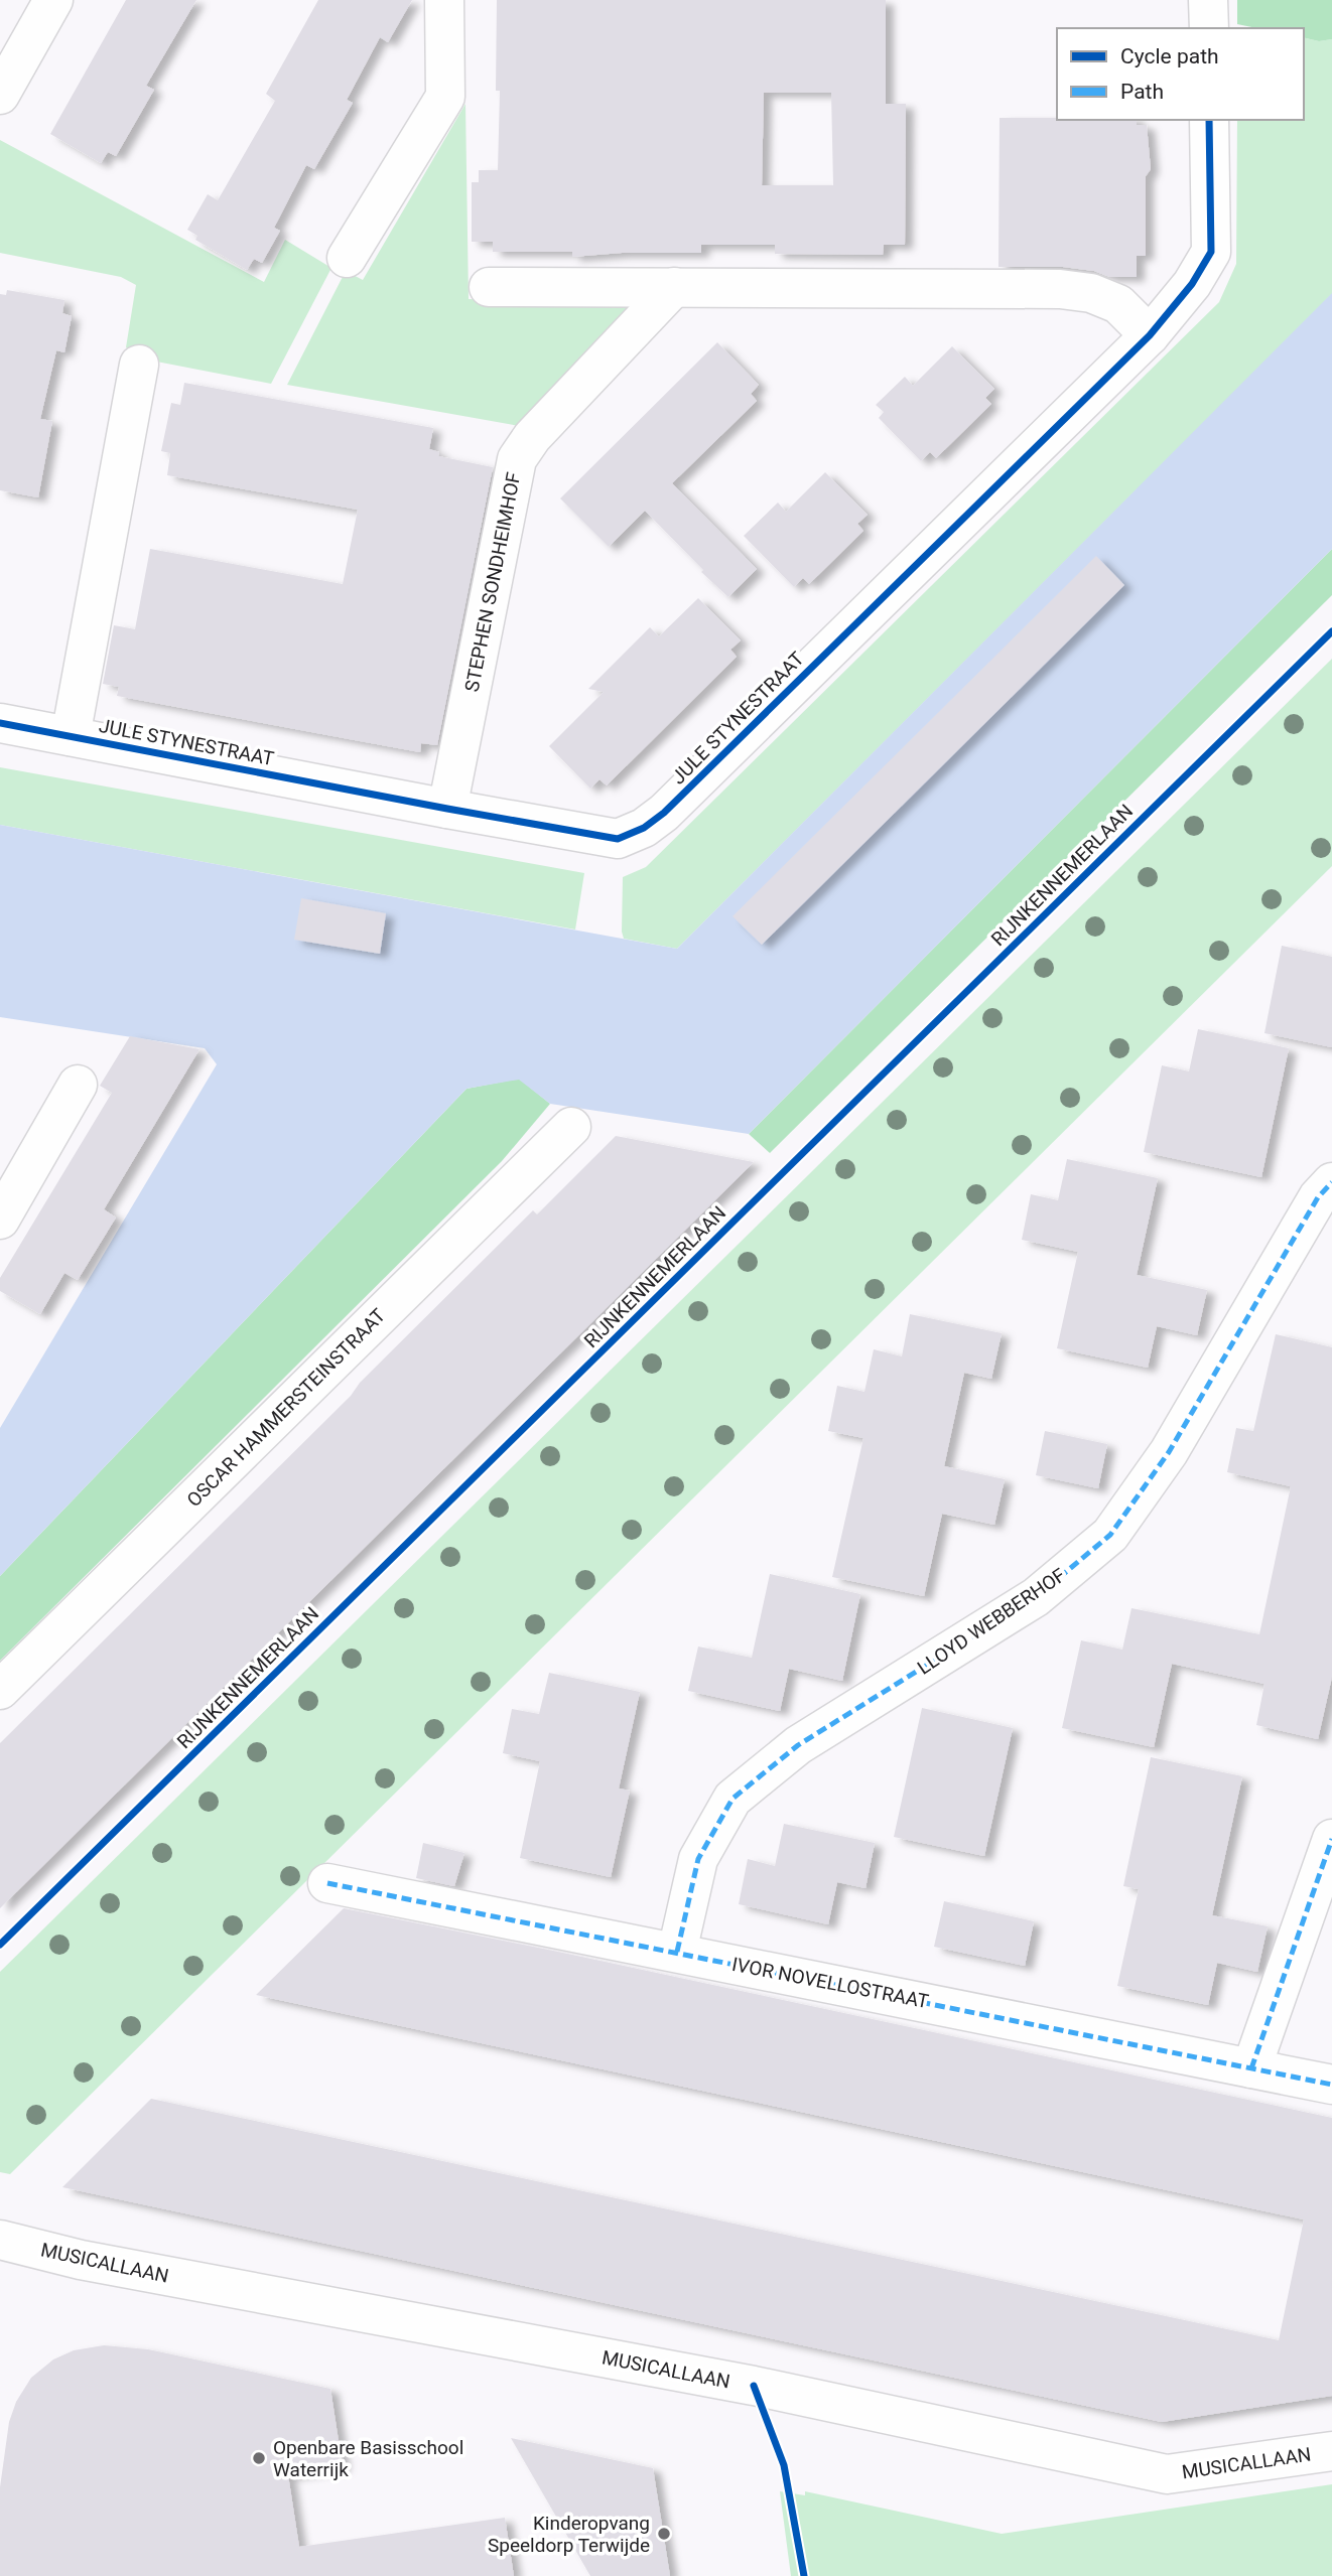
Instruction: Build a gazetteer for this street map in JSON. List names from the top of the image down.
{
  "streets": {
    "street": [
      "STEPHEN SONDHEIMHOF",
      "JULE STYNESTRAAT",
      "OSCAR HAMMERSTEINSTRAAT",
      "LLOYD WEBBERHOF",
      "IVOR NOVELLOSTRAAT",
      "MUSICALLAAN"
    ],
    "cycle path": ["RIJNKENNEMERLAAN"]
  },
  "crossings": [
    ["STEPHEN SONDHEIMHOF", "JULE STYNESTRAAT"],
    ["LLOYD WEBBERHOF", "IVOR NOVELLOSTRAAT"]
  ],
  "places": ["Openbare Basisschool Waterrijk", "Kinderopvang Speeldorp Terwijde"],
  "legend": ["Cycle path", "Path"]
}
